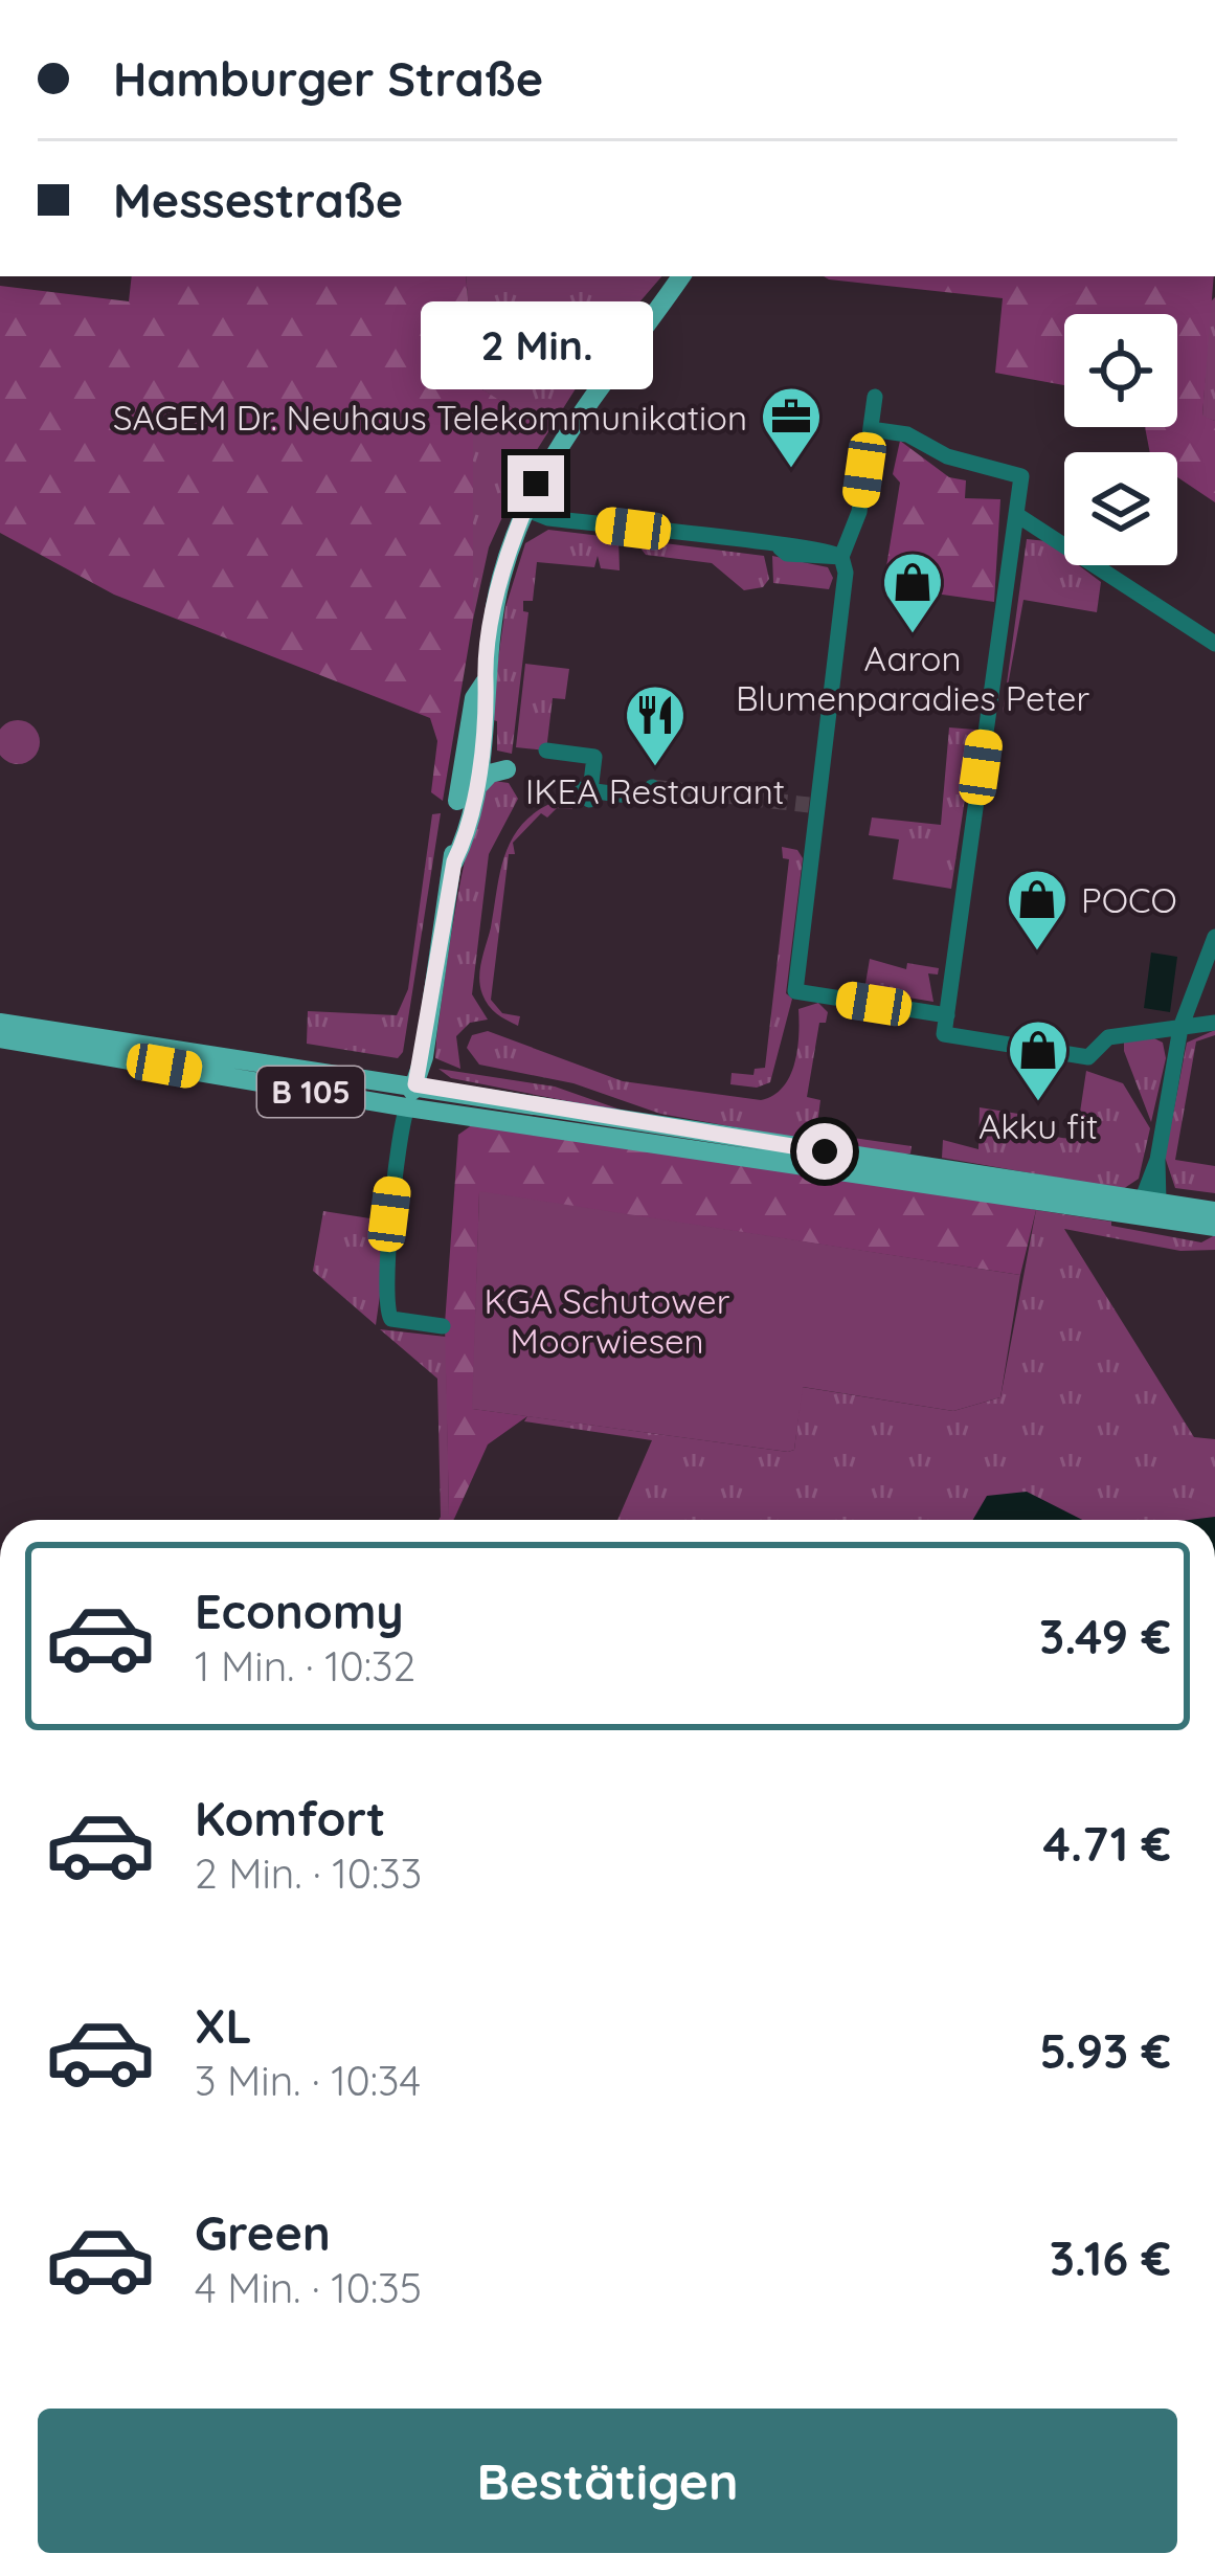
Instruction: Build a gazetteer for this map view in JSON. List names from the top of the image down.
{
  "streets": {
    "main road": ["B 105"]
  },
  "parks": ["KGA Schutower Moorwiesen"],
  "places": {
    "office": ["SAGEM Dr. Neuhaus Telekommunikation"],
    "shop": ["Aaron Blumenparadies Peter", "POCO", "Akku fit"],
    "restaurant": ["IKEA Restaurant"]
  },
  "page": {
    "banner": ["Hamburger Straße", "Messestraße"],
    "bubble": "2 Min.",
    "list": [
      {
        "name": "Economy",
        "note": "1 Min. · 10:32",
        "value": "3.49 €"
      },
      {
        "name": "Komfort",
        "note": "2 Min. · 10:33",
        "value": "4.71 €"
      },
      {
        "name": "XL",
        "note": "3 Min. · 10:34",
        "value": "5.93 €"
      },
      {
        "name": "Green",
        "note": "4 Min. · 10:35",
        "value": "3.16 €"
      }
    ],
    "buttons": "Bestätigen"
  }
}
